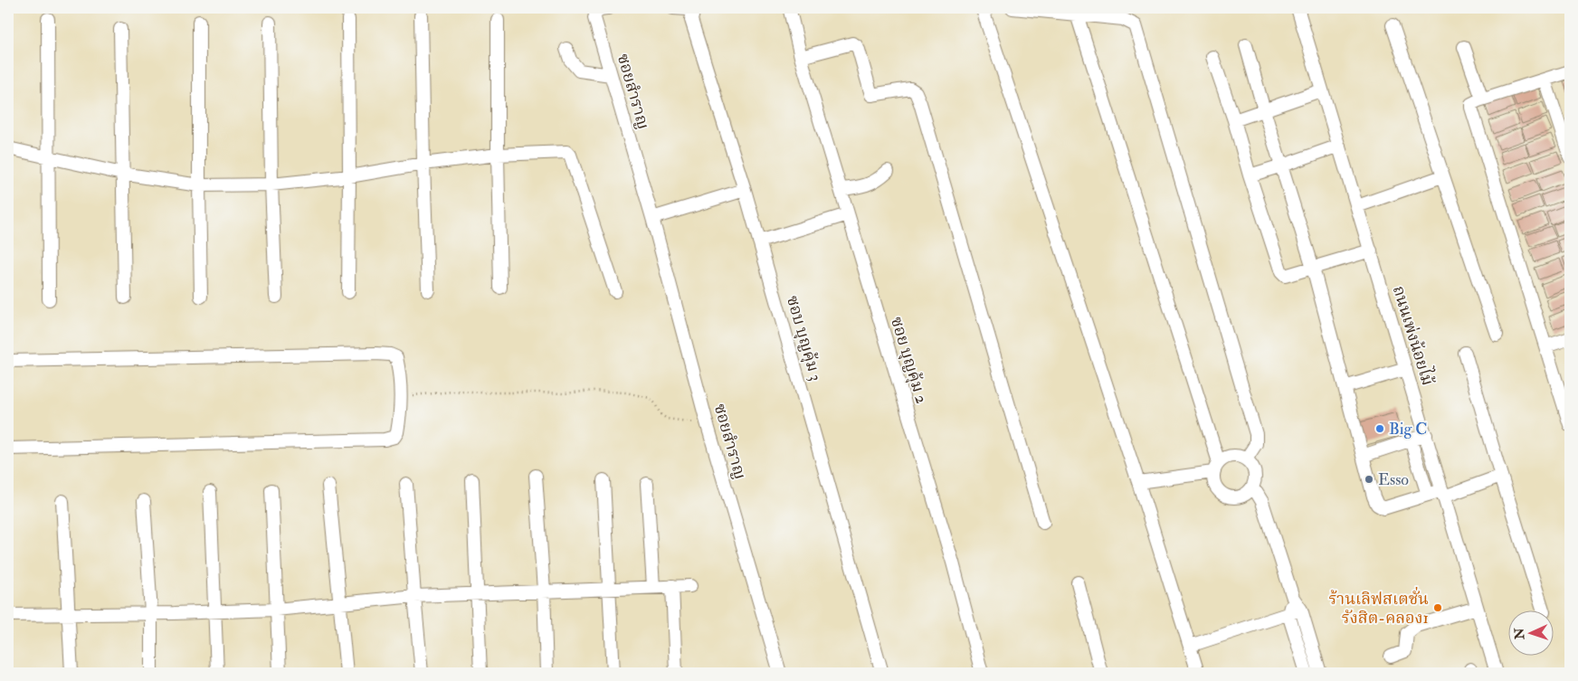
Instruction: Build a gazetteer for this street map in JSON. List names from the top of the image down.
{
  "streets": {
    "street": [
      "ซอยสำราญ",
      "ถนนเพ่งน้อยไม้",
      "ซอบ บุญคุ้ม 3",
      "ซอย บุญคุ้ม 2"
    ]
  },
  "places": ["Big C", "Esso", "ร้านเลิฟสเตชั่น รังสิต-คลอง1"],
  "north": "left"
}
